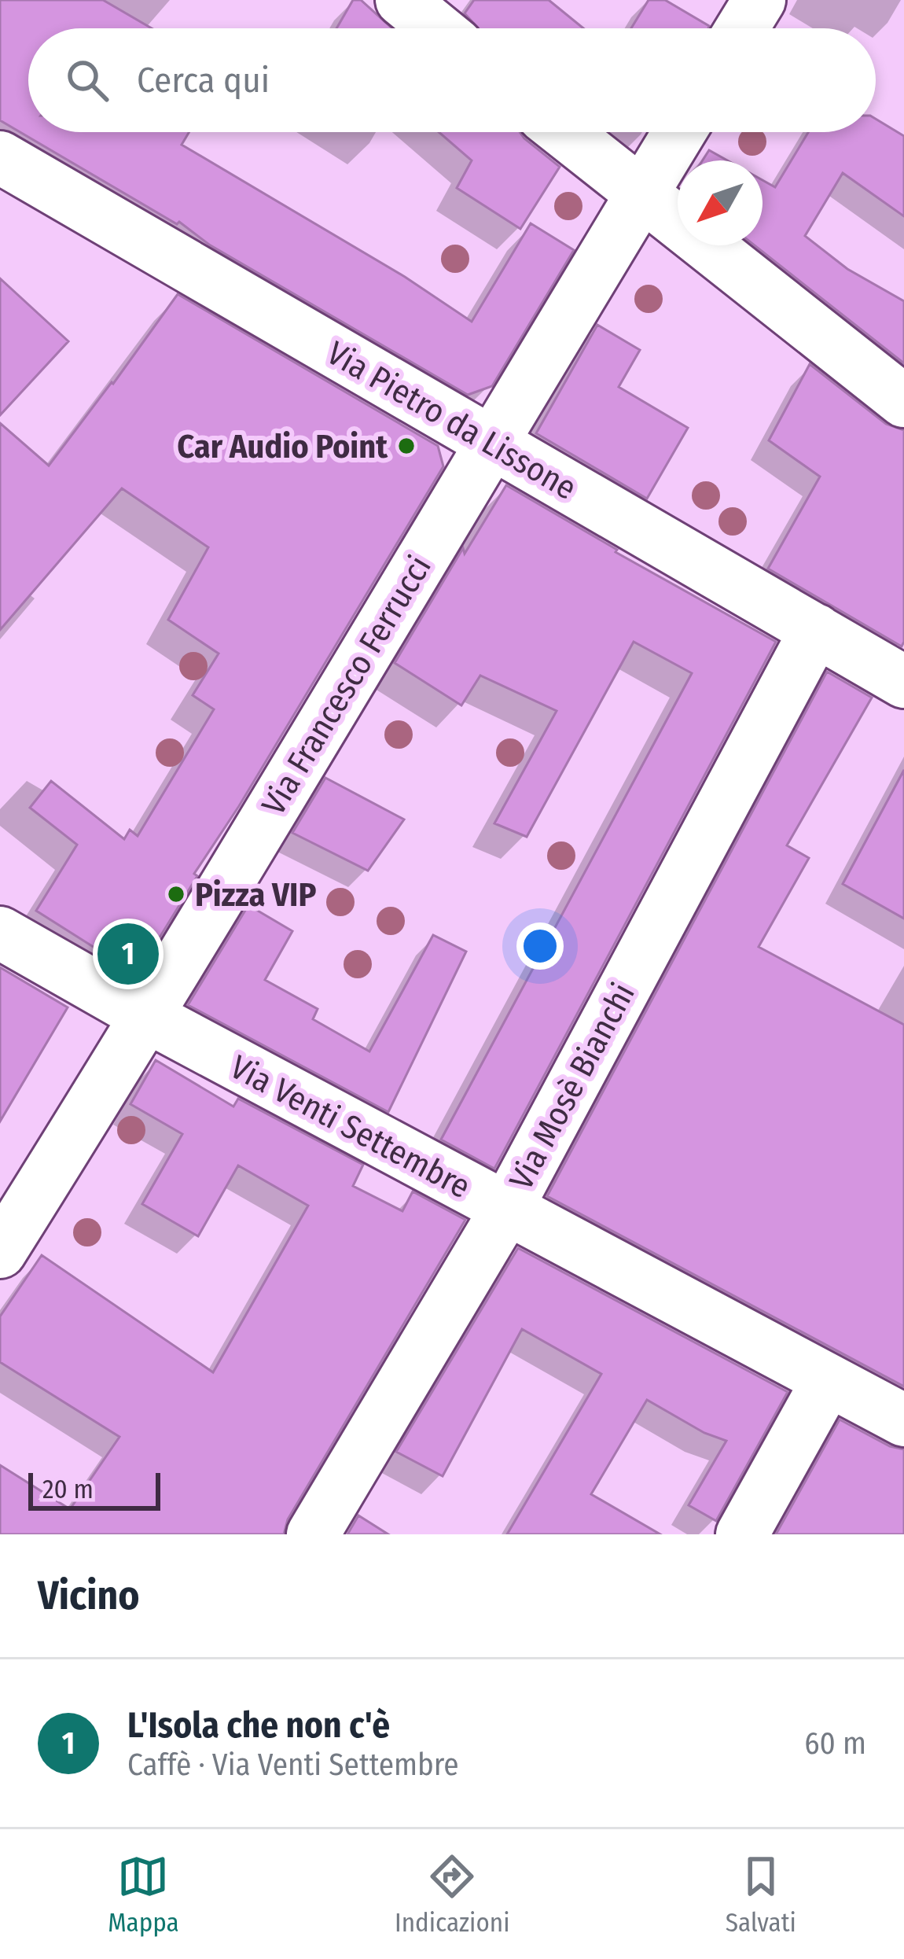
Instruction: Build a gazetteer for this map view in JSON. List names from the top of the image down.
{
  "streets": {
    "street": [
      "Via Pietro da Lissone",
      "Via Francesco Ferrucci",
      "Via Mosè Bianchi",
      "Via Venti Settembre"
    ]
  },
  "crossings": [
    ["Via Pietro da Lissone", "Via Francesco Ferrucci"],
    ["Via Pietro da Lissone", "Via Mosè Bianchi"],
    ["Via Francesco Ferrucci", "Via Venti Settembre"],
    ["Via Mosè Bianchi", "Via Venti Settembre"]
  ],
  "places": ["Car Audio Point", "Pizza VIP"],
  "scale_bar": "20 m",
  "north": "bottom left",
  "page": {
    "search": "Cerca qui",
    "pins": "1",
    "scale": "20 m",
    "heading": "Vicino",
    "list": [
      {
        "mark": "1",
        "name": "L'Isola che non c'è",
        "note": "Caffè · Via Venti Settembre",
        "value": "60 m"
      }
    ],
    "nav": ["Mappa", "Indicazioni", "Salvati"]
  }
}
